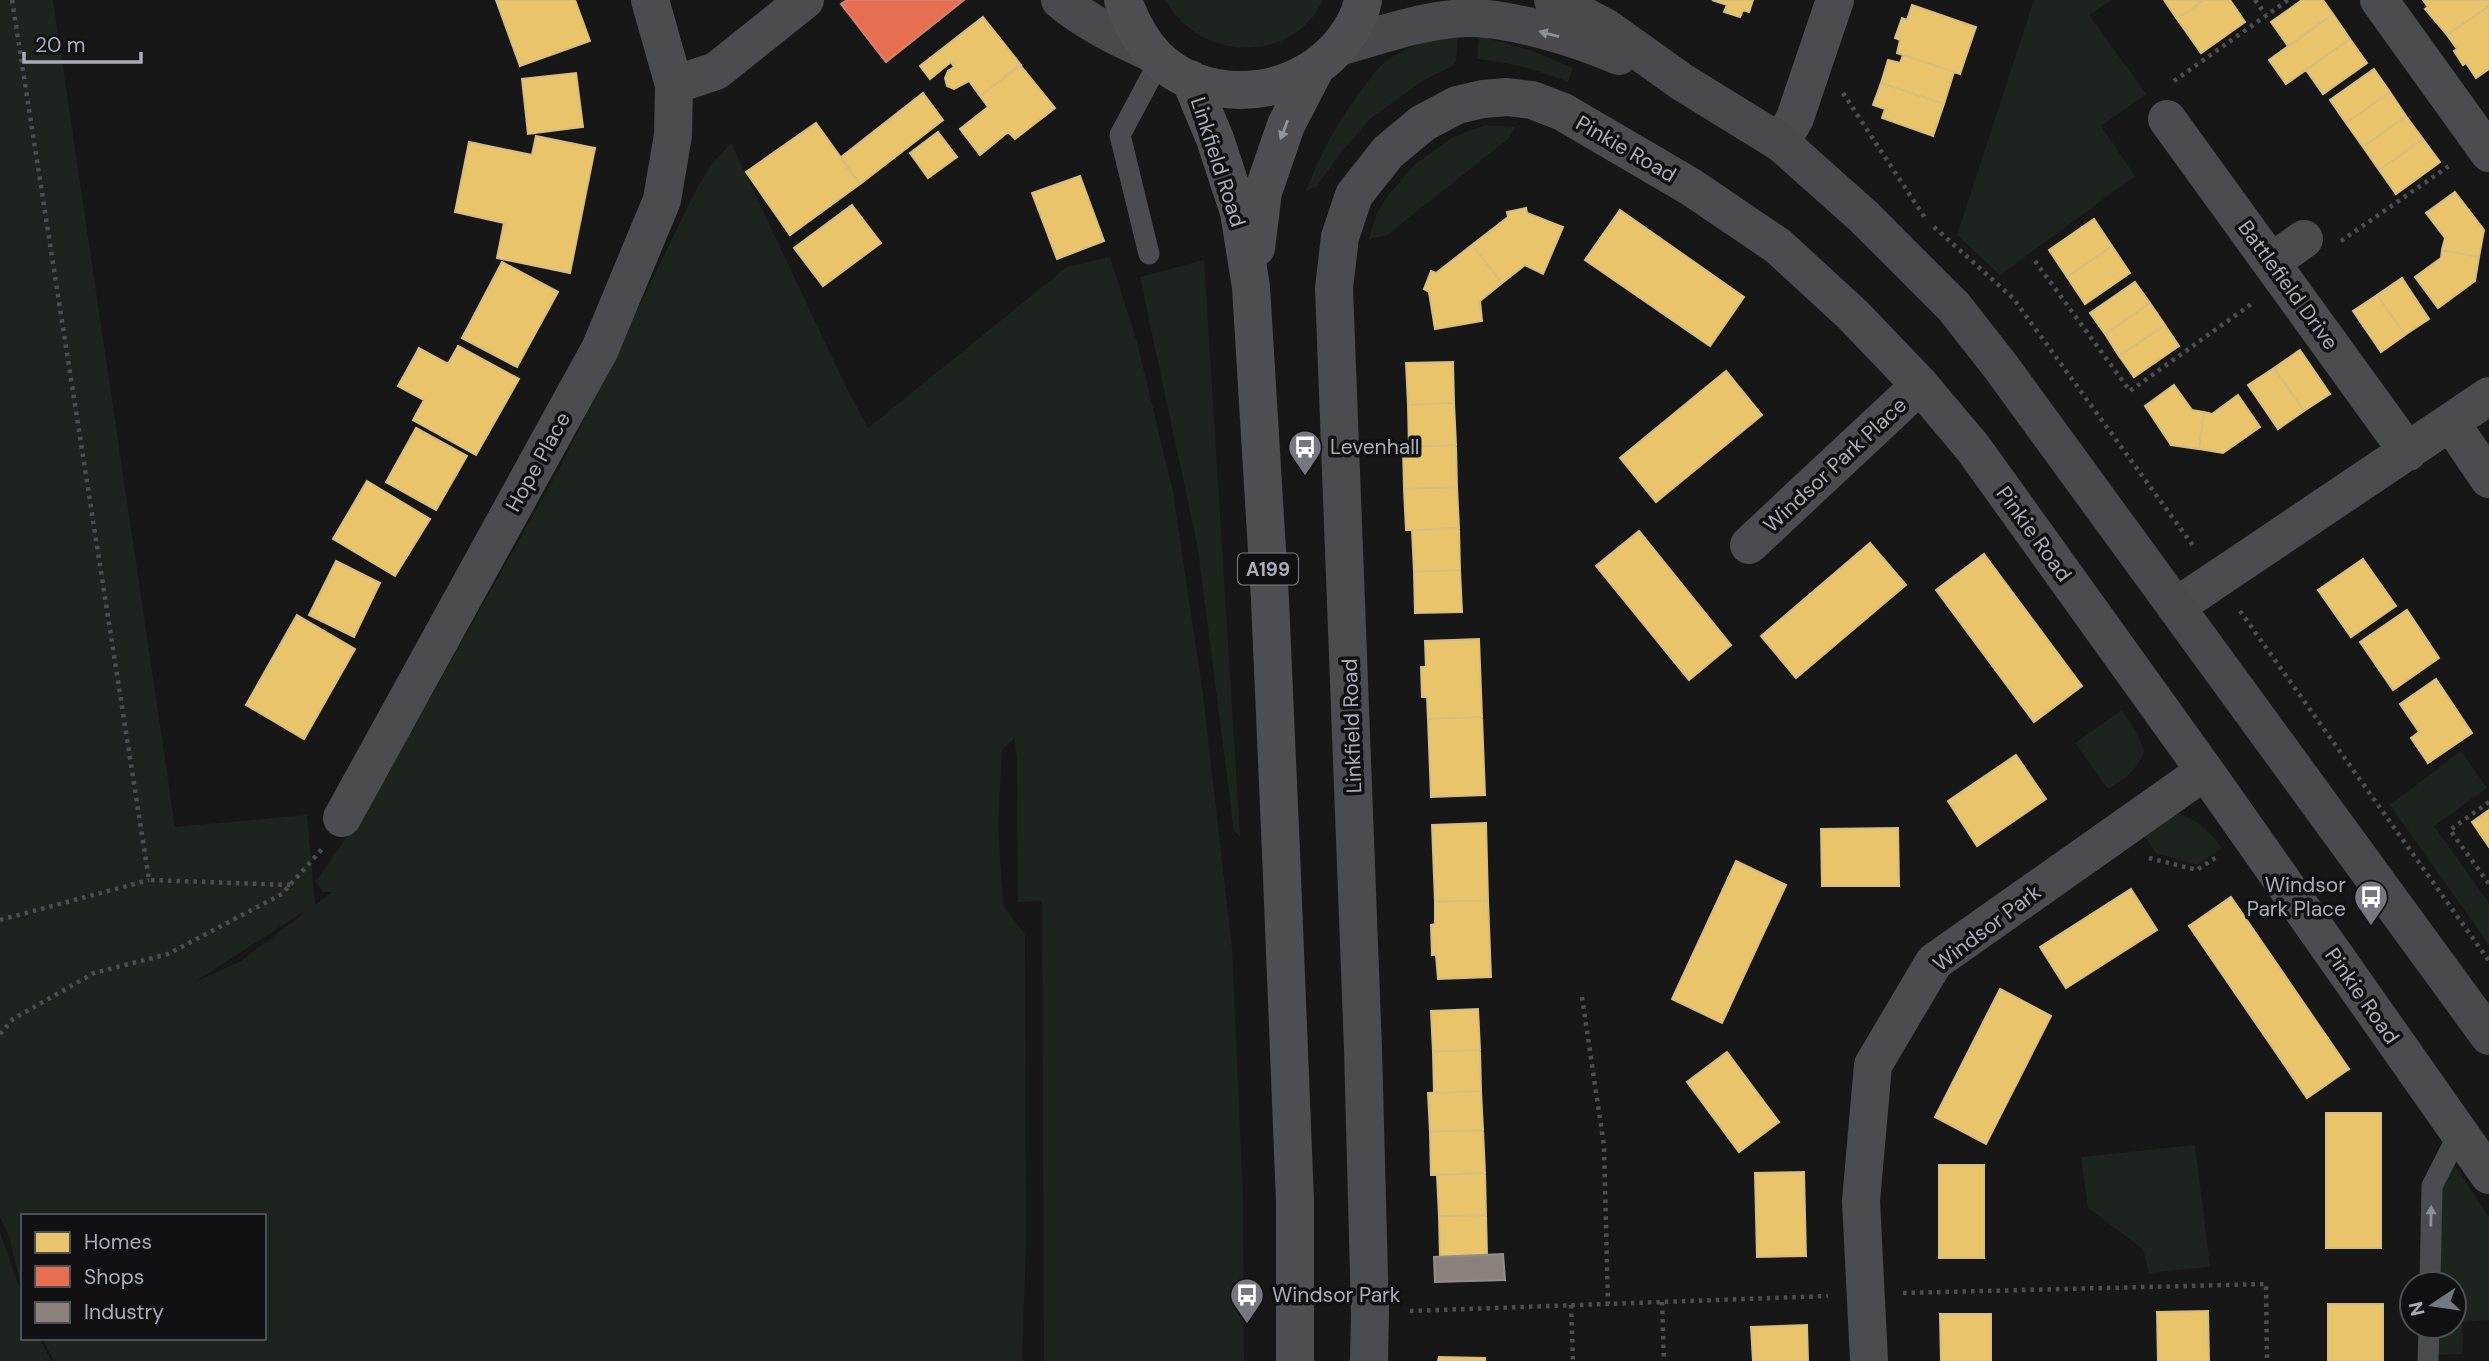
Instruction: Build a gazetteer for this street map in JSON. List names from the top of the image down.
{
  "streets": {
    "main road": ["Linkfield Road", "A199"],
    "street": [
      "Pinkie Road",
      "Battlefield Drive",
      "Hope Place",
      "Windsor Park Place",
      "Windsor Park"
    ]
  },
  "crossings": [
    ["Pinkie Road", "Linkfield Road"],
    ["Pinkie Road", "Windsor Park Place"],
    ["Pinkie Road", "Windsor Park"],
    ["Linkfield Road", "A199"]
  ],
  "places": {
    "bus stop": ["Levenhall", "Windsor Park Place", "Windsor Park"]
  },
  "legend": ["Homes", "Shops", "Industry"],
  "scale_bar": "20 m",
  "north": "left"
}
